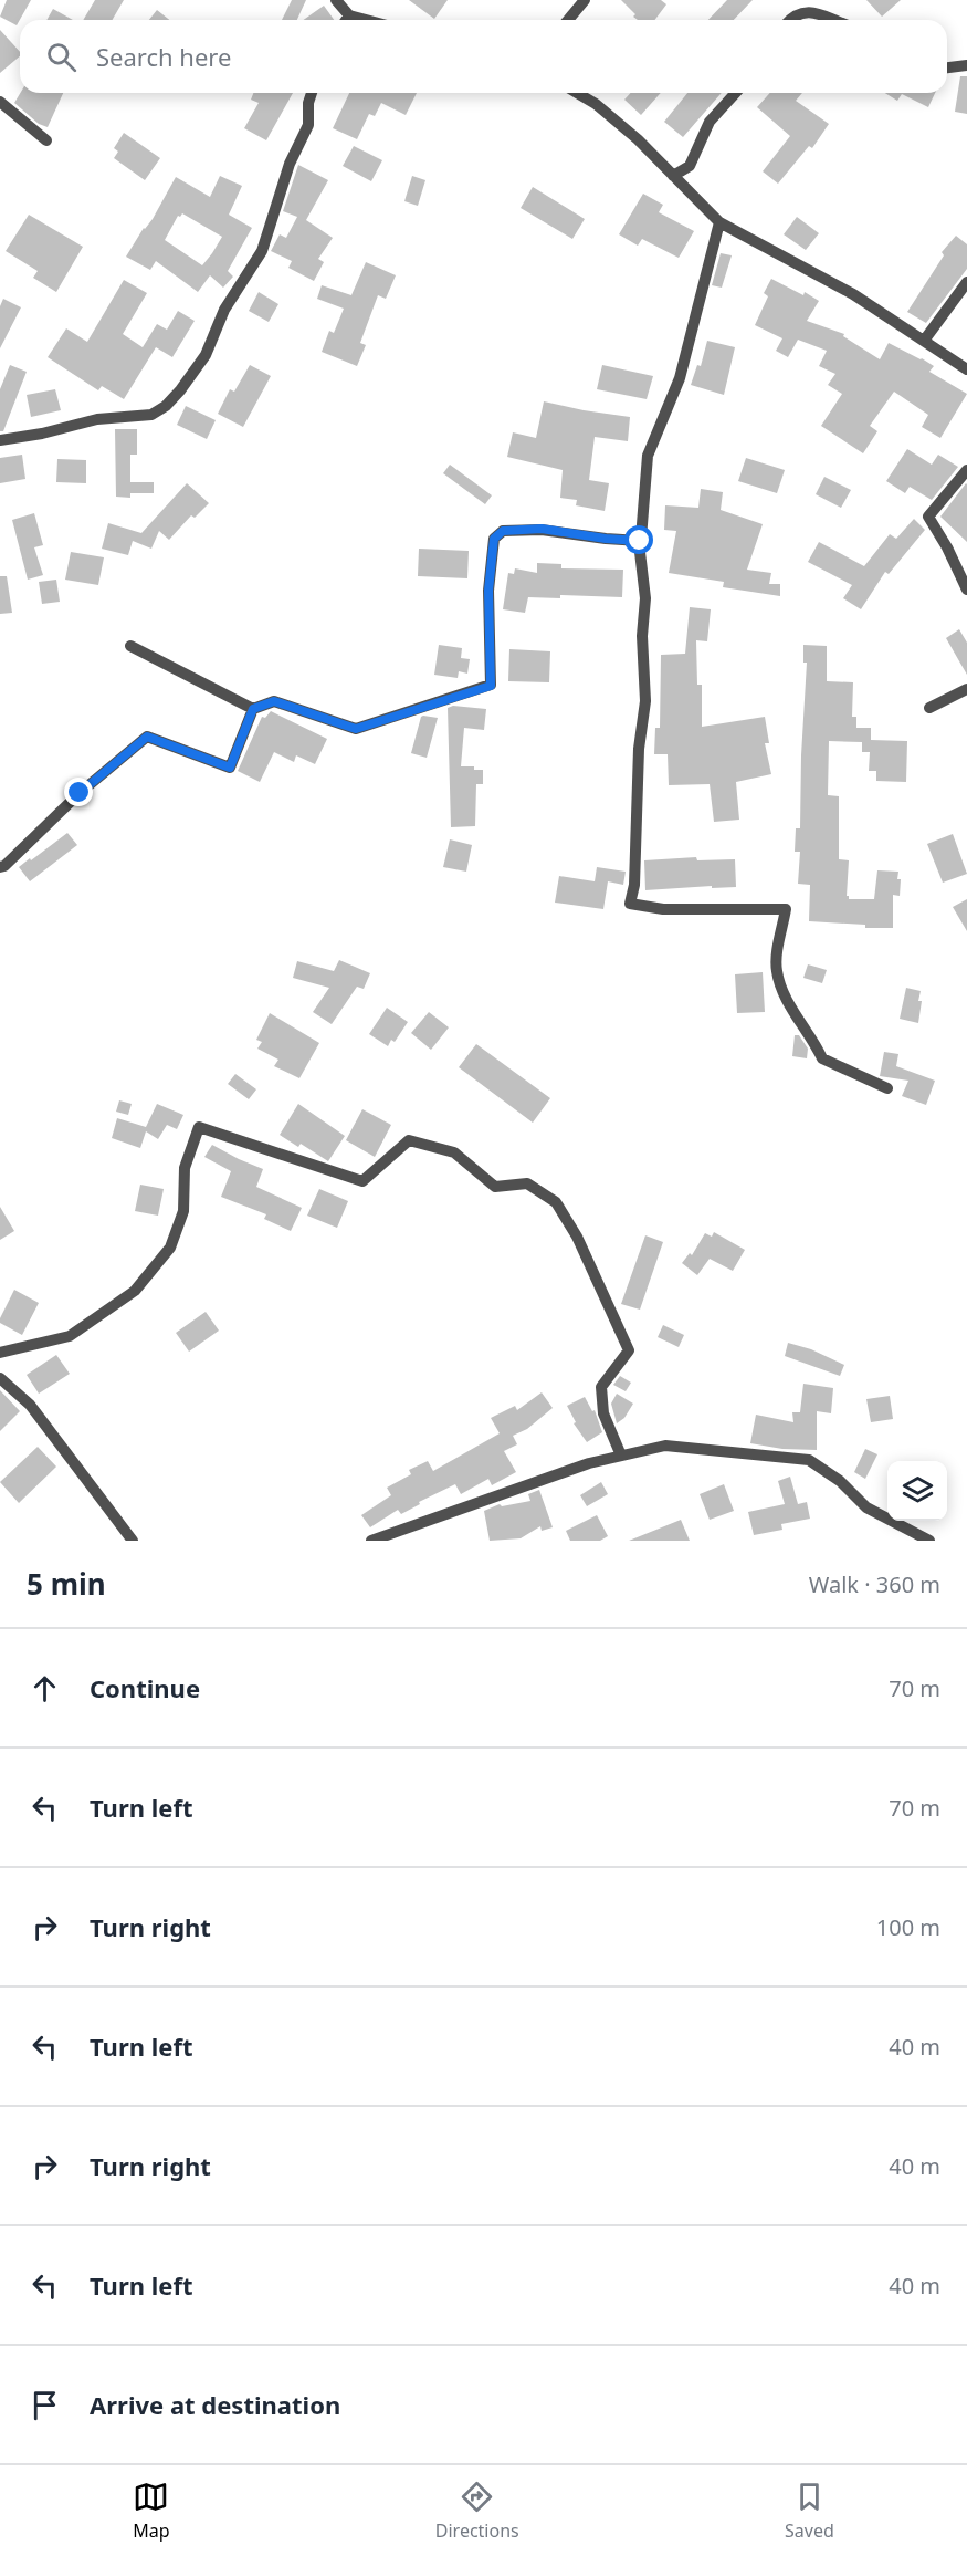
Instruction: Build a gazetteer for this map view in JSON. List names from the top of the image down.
{
  "page": {
    "search": "Search here",
    "heading": ["5 min", "Walk · 360 m"],
    "list": [
      ["Continue", "70 m"],
      ["Turn left", "70 m"],
      ["Turn right", "100 m"],
      ["Turn left", "40 m"],
      ["Turn right", "40 m"],
      ["Turn left", "40 m"],
      "Arrive at destination"
    ],
    "nav": ["Map", "Directions", "Saved"]
  }
}
